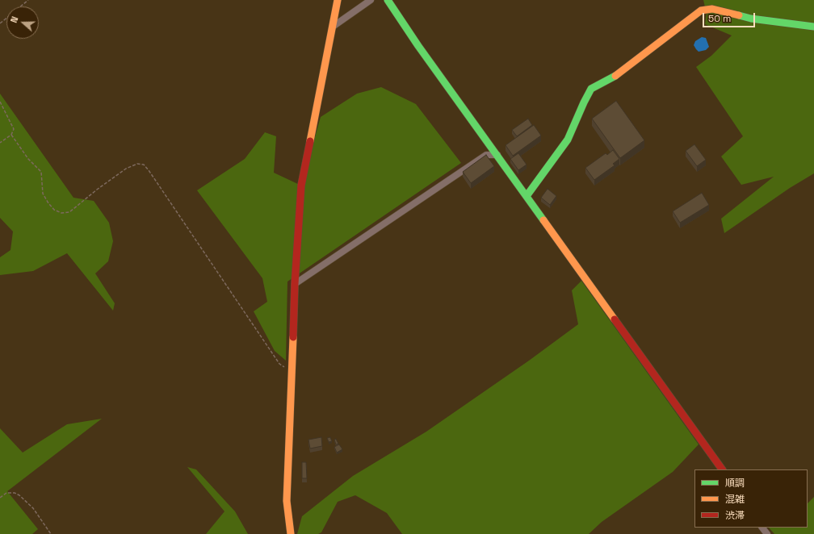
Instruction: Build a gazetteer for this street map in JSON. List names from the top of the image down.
{
  "legend": ["順調", "混雑", "渋滞"],
  "scale_bar": "50 m",
  "north": "left"
}
